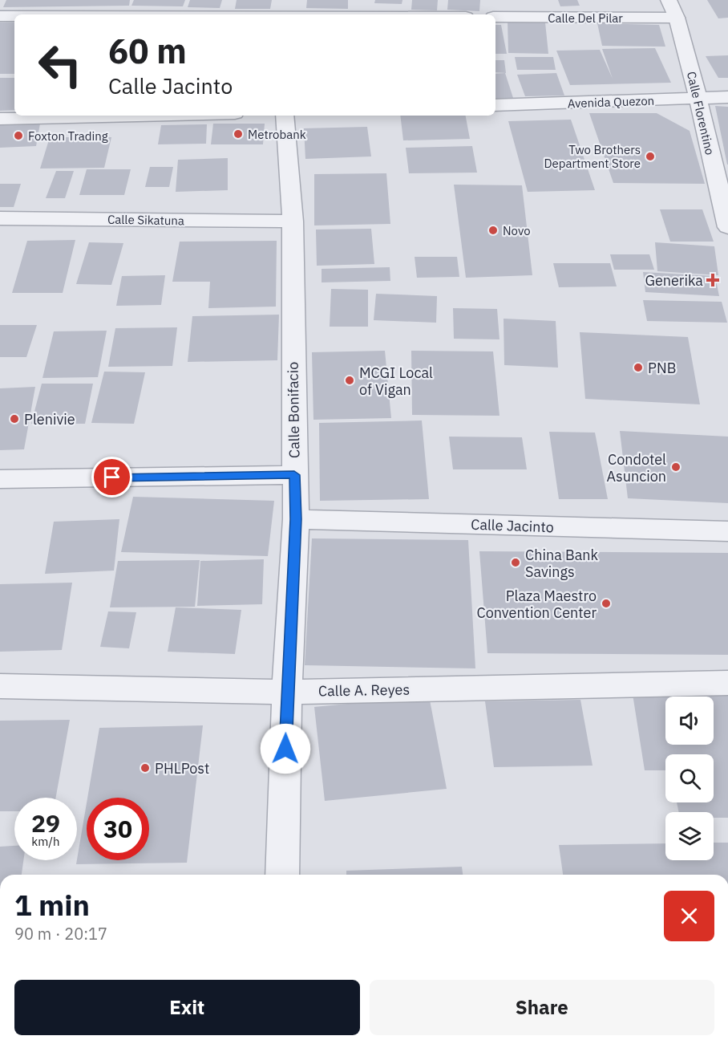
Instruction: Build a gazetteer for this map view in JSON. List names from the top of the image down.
{
  "streets": {
    "street": [
      "Calle Del Pilar",
      "Avenida Quezon",
      "Calle Florentino",
      "Calle Sikatuna",
      "Calle Bonifacio",
      "Calle Jacinto",
      "Calle A. Reyes"
    ]
  },
  "crossings": [
    ["Calle Del Pilar", "Calle Florentino"],
    ["Avenida Quezon", "Calle Florentino"],
    ["Calle Sikatuna", "Calle Bonifacio"],
    ["Calle Bonifacio", "Calle Jacinto"],
    ["Calle Bonifacio", "Calle A. Reyes"]
  ],
  "places": {
    "other": [
      "Metrobank",
      "Foxton Trading",
      "Two Brothers Department Store",
      "Novo",
      "PNB",
      "MCGI Local of Vigan",
      "Plenivie",
      "Condotel Asuncion",
      "China Bank Savings",
      "Plaza Maestro Convention Center",
      "PHLPost"
    ],
    "health": ["Generika"]
  },
  "page": {
    "turn": ["60 m", "Calle Jacinto"],
    "speed": "29 km/h",
    "limit": "30",
    "heading": ["1 min", "90 m · 20:17"],
    "buttons": ["Exit", "Share"]
  }
}
